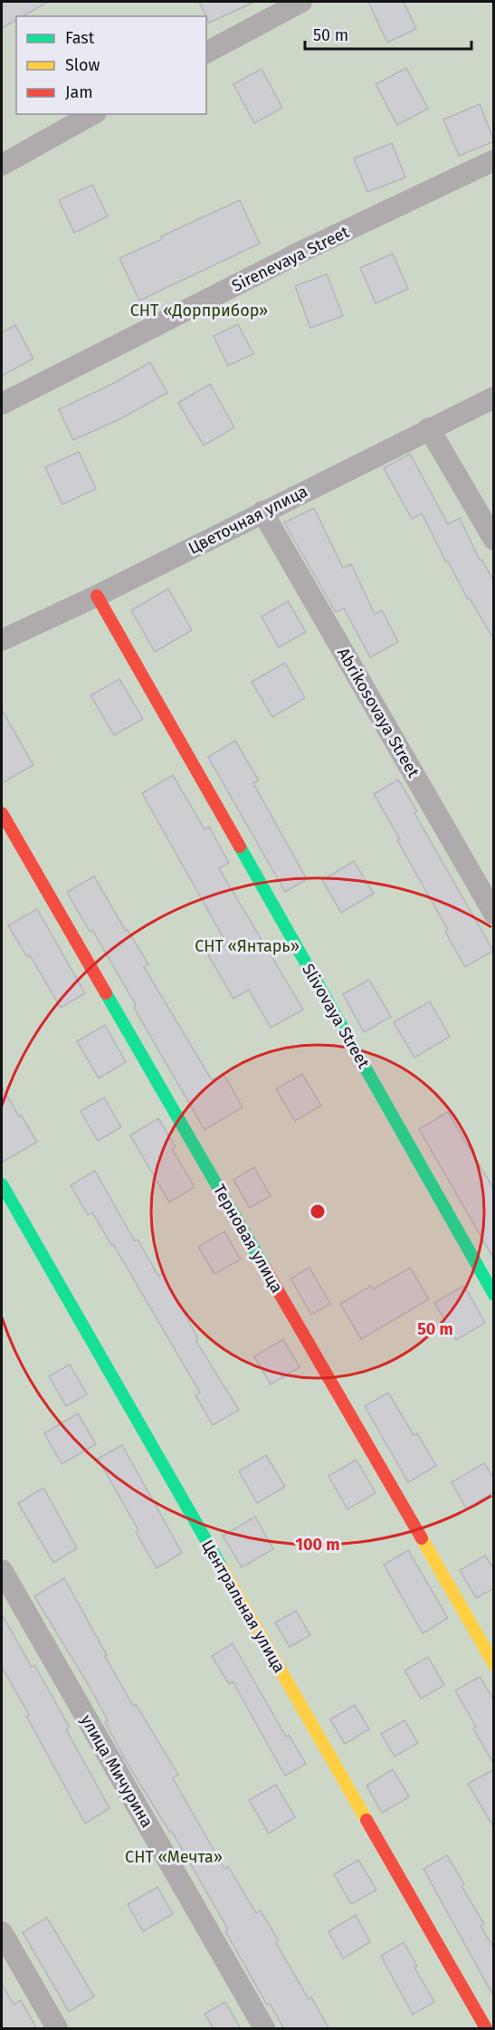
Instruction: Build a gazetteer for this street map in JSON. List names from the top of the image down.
{
  "streets": {
    "street": [
      "Sirenevaya Street",
      "Цветочная улица",
      "Abrikosovaya Street",
      "Slivovaya Street",
      "Терновая улица",
      "Центральная улица",
      "улица Мичурина"
    ]
  },
  "crossings": [
    ["Цветочная улица", "Abrikosovaya Street"],
    ["Цветочная улица", "Slivovaya Street"]
  ],
  "parks": ["СНТ «Дорприбор»", "СНТ «Янтарь»", "СНТ «Мечта»"],
  "legend": ["Fast", "Slow", "Jam"],
  "scale_bar": "50 m",
  "rings": ["50 m", "100 m"]
}
